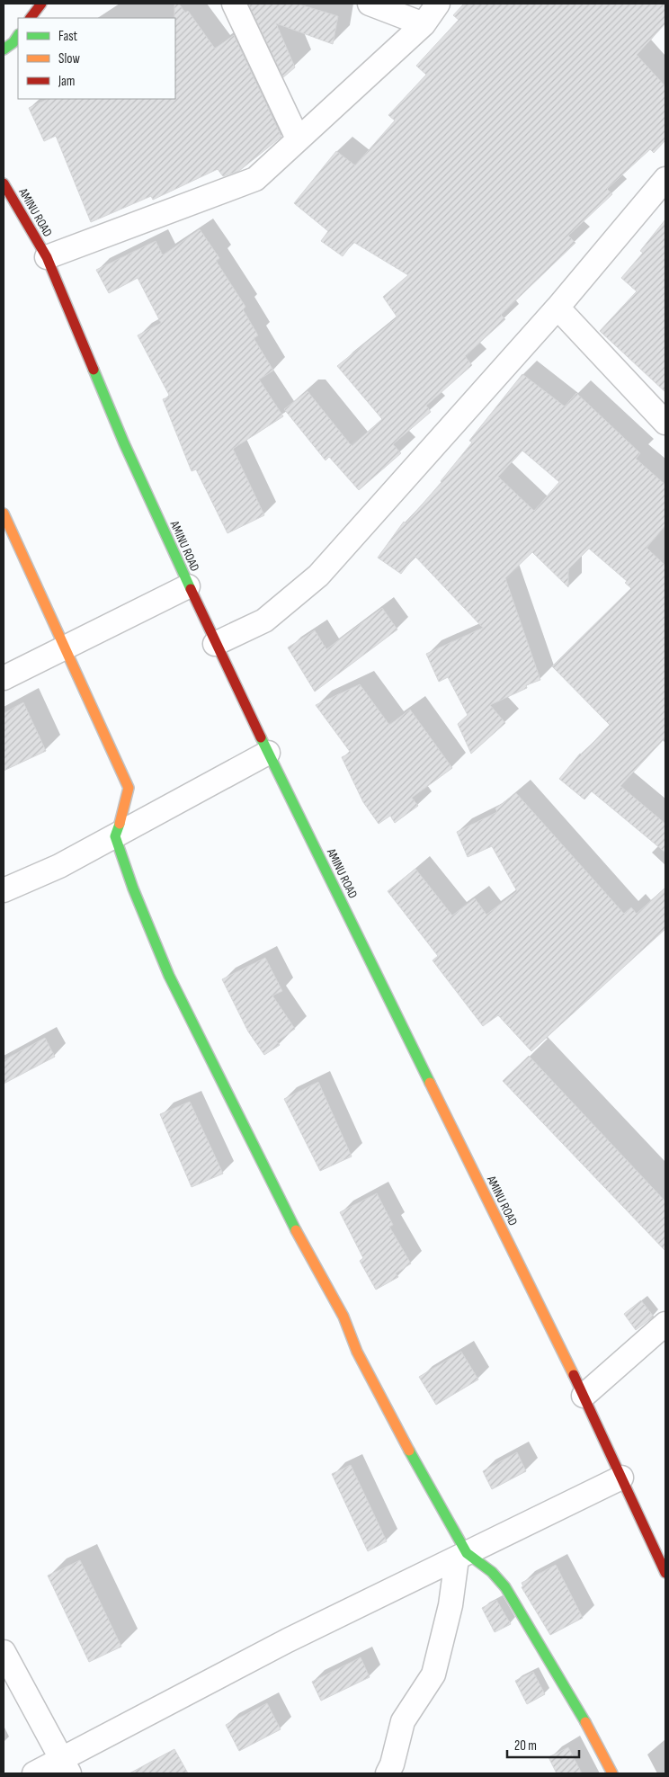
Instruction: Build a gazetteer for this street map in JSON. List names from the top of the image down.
{
  "streets": {
    "street": ["AMINU ROAD"]
  },
  "legend": ["Fast", "Slow", "Jam"],
  "scale_bar": "20 m"
}
